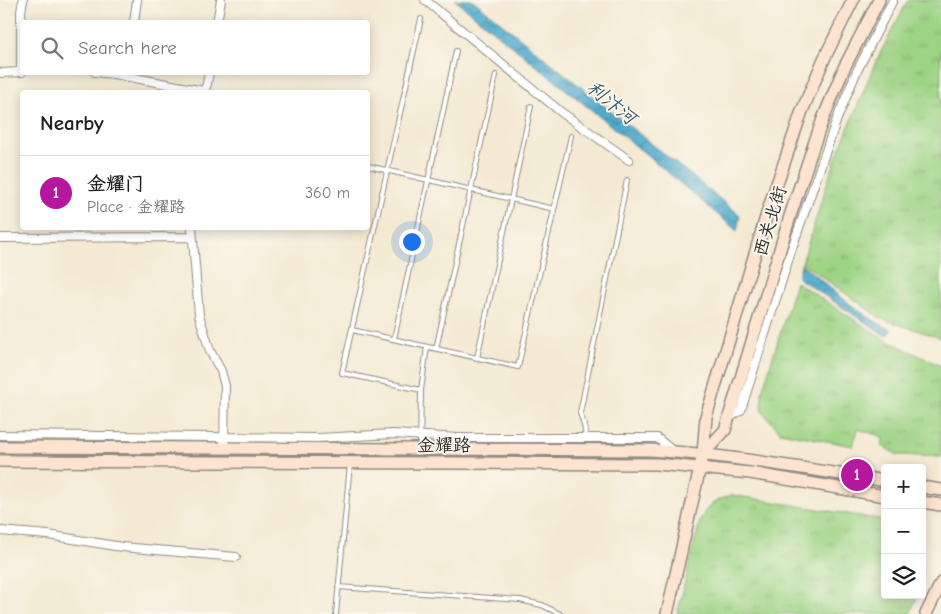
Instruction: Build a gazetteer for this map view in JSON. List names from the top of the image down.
{
  "streets": {
    "main road": ["西关北街", "金耀路"]
  },
  "crossings": [
    ["西关北街", "金耀路"]
  ],
  "water": ["利汴河"],
  "page": {
    "search": "Search here",
    "heading": "Nearby",
    "list": [
      {
        "mark": "1",
        "name": "金耀门",
        "note": "Place · 金耀路",
        "value": "360 m"
      }
    ],
    "pins": "1",
    "map_buttons": ["+", "−"]
  }
}
